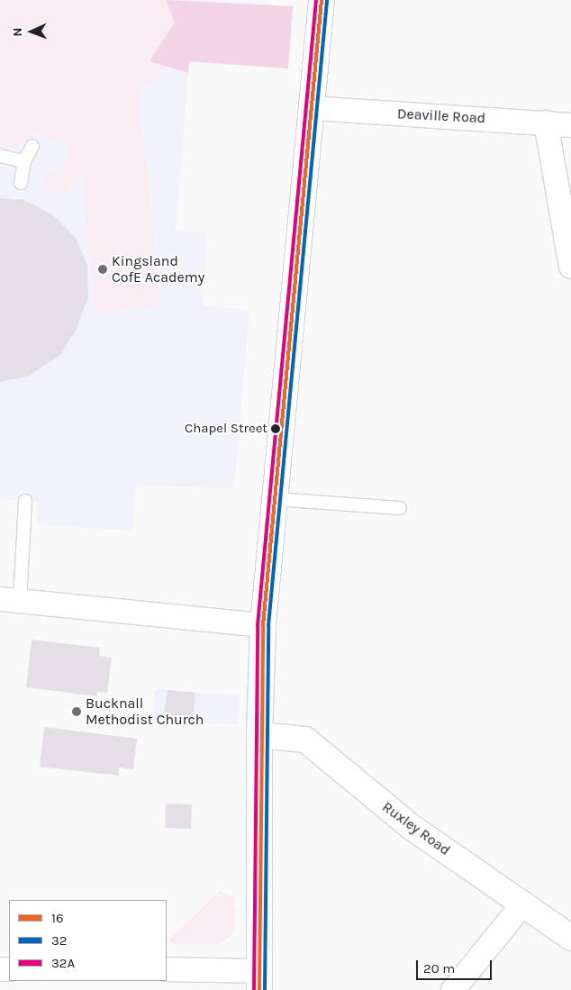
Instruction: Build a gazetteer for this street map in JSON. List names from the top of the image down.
{
  "streets": {
    "main road": ["Ruxley Road"],
    "street": ["Deaville Road"]
  },
  "places": ["Kingsland CofE Academy", "Chapel Street", "Bucknall Methodist Church"],
  "lines": ["transit line 16", "transit line 32A", "transit line 32"],
  "legend": ["16", "32", "32A"],
  "scale_bar": "20 m",
  "north": "left"
}
